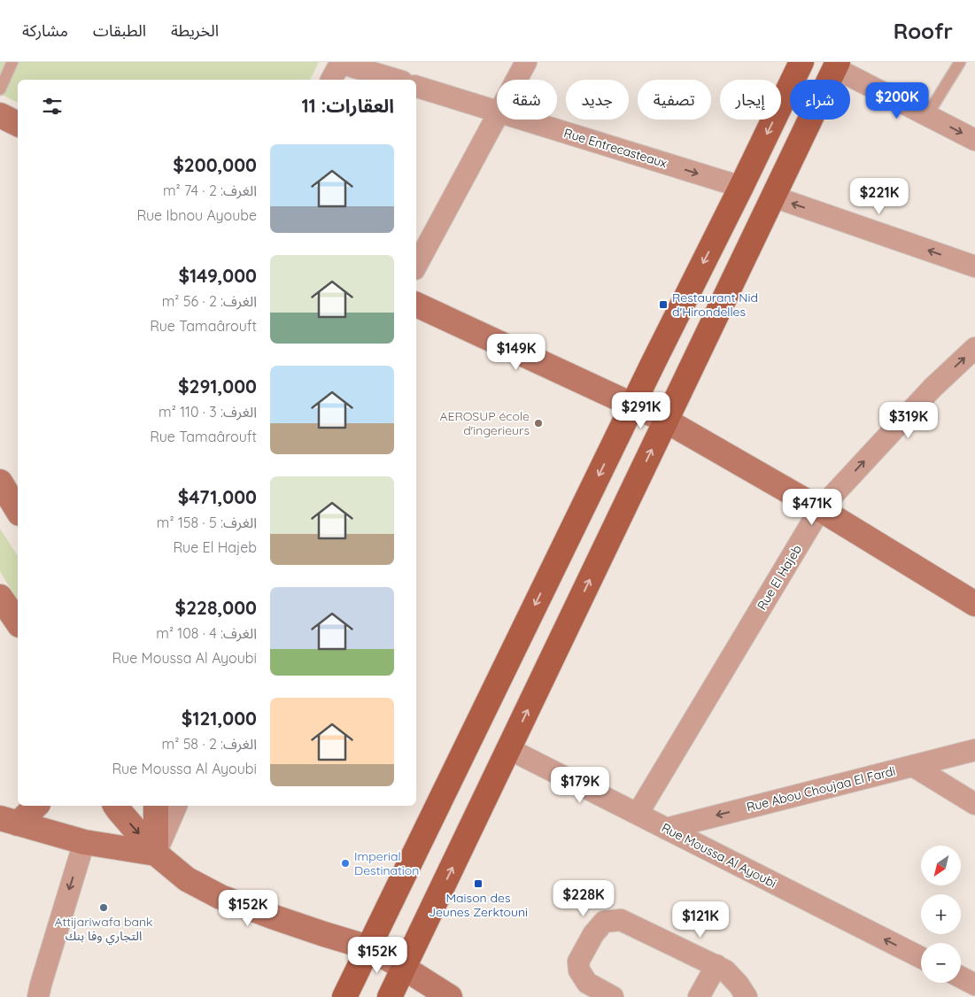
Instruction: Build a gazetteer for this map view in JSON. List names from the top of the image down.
{
  "streets": {
    "street": [
      "Rue Entrecasteaux",
      "Rue El Hajeb",
      "Rue Abou Choujaa El Fardi",
      "Rue Moussa Al Ayoubi"
    ]
  },
  "crossings": [
    ["Rue El Hajeb", "Rue Moussa Al Ayoubi"],
    ["Rue Abou Choujaa El Fardi", "Rue Moussa Al Ayoubi"]
  ],
  "one_way": ["Rue Entrecasteaux", "Rue El Hajeb", "Rue Abou Choujaa El Fardi"],
  "places": {
    "transit": ["Restaurant Nid d'Hirondelles", "Maison des Jeunes Zerktouni"],
    "other": ["AEROSUP école d'ingerieurs", "Imperial Destination", "Attijariwafa bank التجاري وفا بنك"]
  },
  "north": "bottom left",
  "page": {
    "header": "Roofr",
    "nav": ["الخريطة", "الطبقات", "مشاركة"],
    "chip": [
      "شراء",
      "إيجار",
      "تصفية",
      "جديد",
      "شقة"
    ],
    "heading": "العقارات: 11",
    "price": [
      "$200K",
      "$221K",
      "$149K",
      "$291K",
      "$319K",
      "$471K",
      "$179K",
      "$228K",
      "$152K",
      "$121K",
      "$152K"
    ],
    "list": [
      {
        "name": "$200,000",
        "note": "الغرف: 2 · 74 m² · Rue Ibnou Ayoube"
      },
      {
        "name": "$149,000",
        "note": "الغرف: 2 · 56 m² · Rue Tamaârouft"
      },
      {
        "name": "$291,000",
        "note": "الغرف: 3 · 110 m² · Rue Tamaârouft"
      },
      {
        "name": "$471,000",
        "note": "الغرف: 5 · 158 m² · Rue El Hajeb"
      },
      {
        "name": "$228,000",
        "note": "الغرف: 4 · 108 m² · Rue Moussa Al Ayoubi"
      },
      {
        "name": "$121,000",
        "note": "الغرف: 2 · 58 m² · Rue Moussa Al Ayoubi"
      }
    ],
    "map_buttons": ["+", "−"]
  }
}
